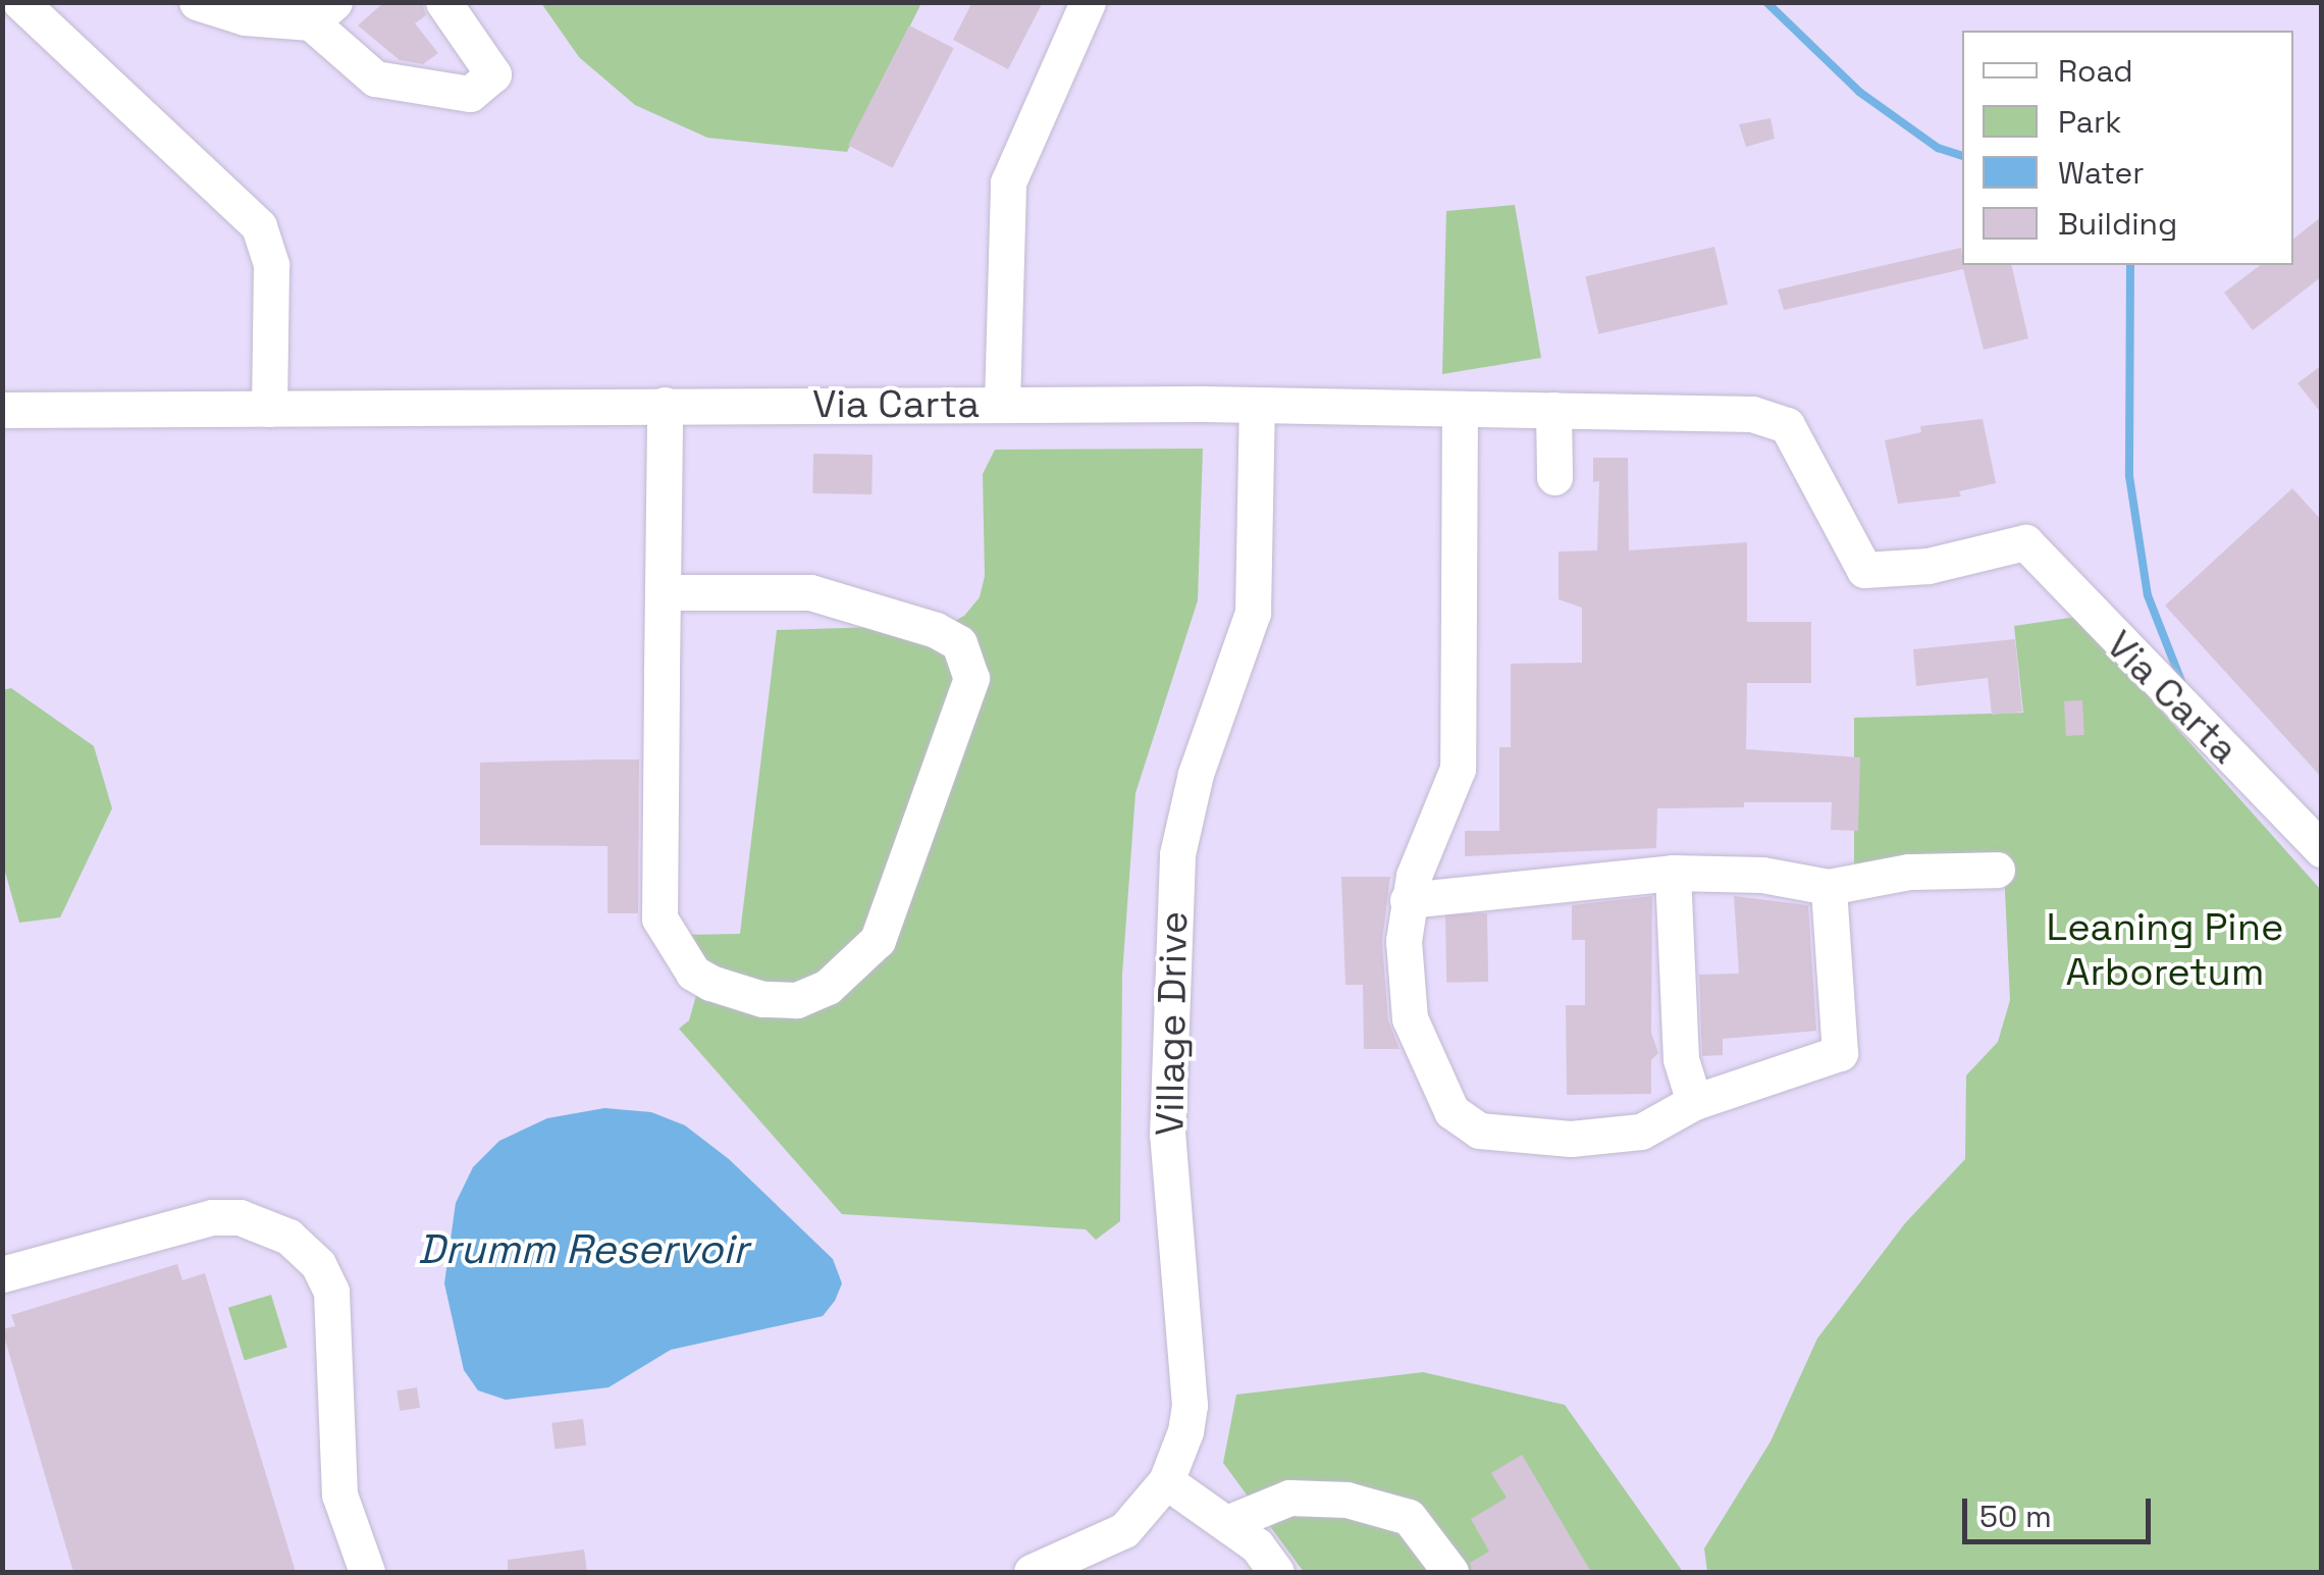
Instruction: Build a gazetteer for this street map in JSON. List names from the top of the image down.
{
  "streets": {
    "street": ["Via Carta", "Village Drive"]
  },
  "crossings": [
    ["Via Carta", "Village Drive"]
  ],
  "water": ["Drumm Reservoir"],
  "parks": ["Leaning Pine Arboretum"],
  "legend": [
    "Road",
    "Park",
    "Water",
    "Building"
  ],
  "scale_bar": "50 m"
}
